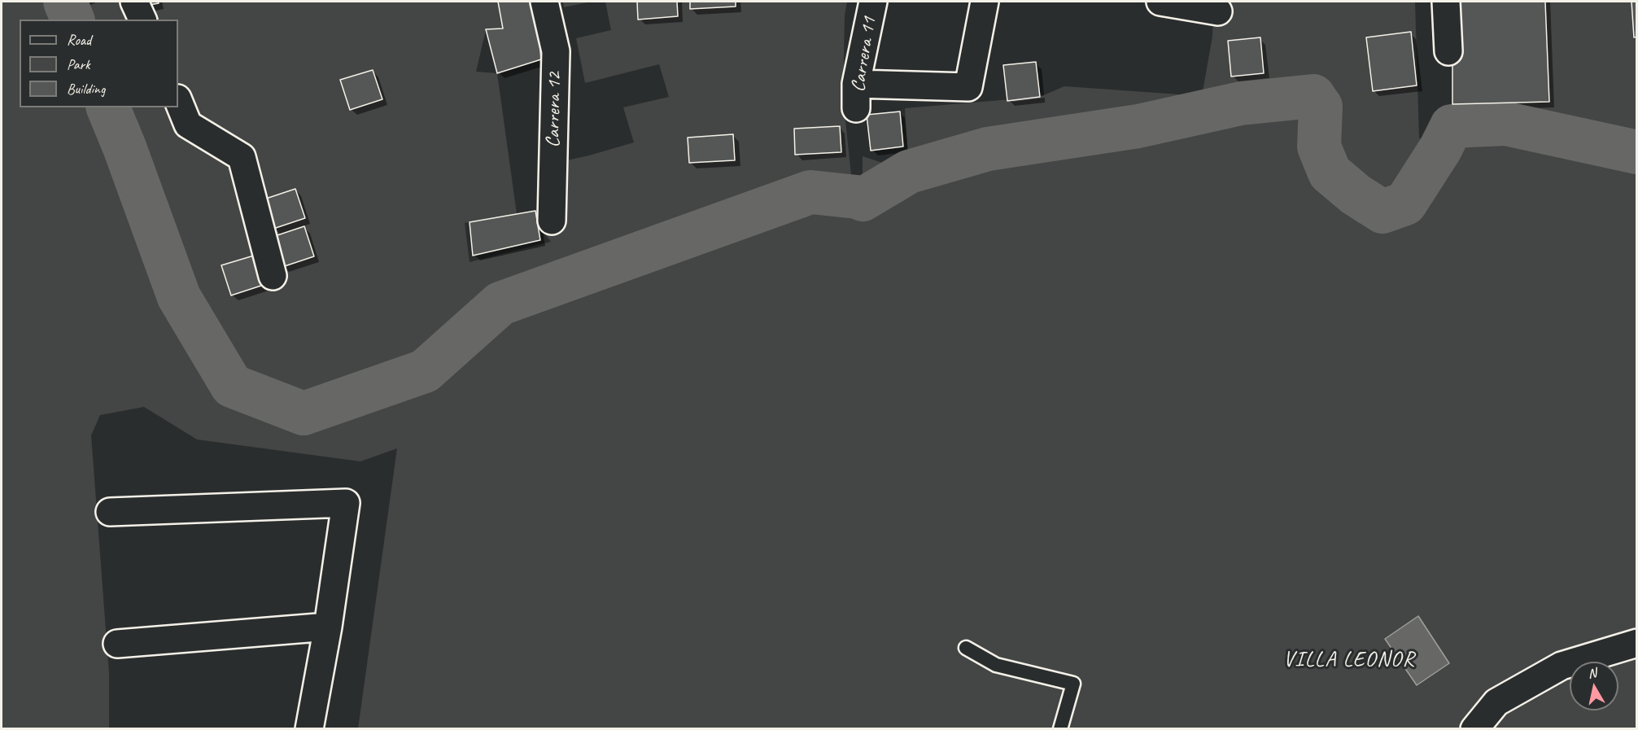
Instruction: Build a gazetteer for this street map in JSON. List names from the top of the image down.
{
  "streets": {
    "street": ["Carrera 11", "Carrera 12"]
  },
  "districts": ["VILLA LEONOR"],
  "legend": ["Road", "Park", "Building"],
  "north": "top"
}
